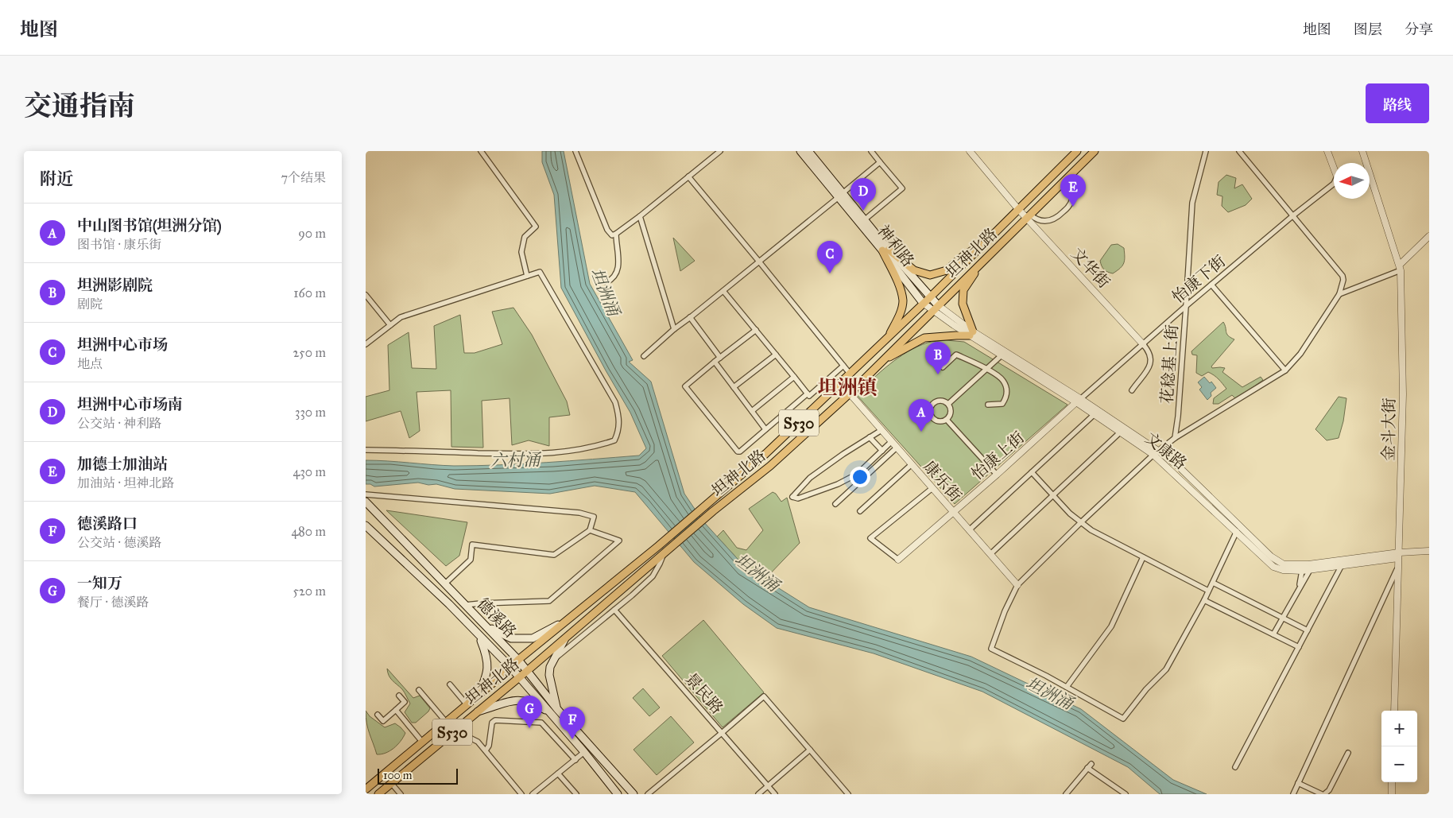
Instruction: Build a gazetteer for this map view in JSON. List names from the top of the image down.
{
  "streets": {
    "main road": [
      "神利路",
      "坦神北路",
      "S530",
      "德溪路"
    ],
    "street": [
      "文华街",
      "怡康下街",
      "花稔基上街",
      "金斗大街",
      "文康路",
      "怡康上街",
      "康乐街",
      "景民路"
    ]
  },
  "crossings": [
    ["神利路", "坦神北路"],
    ["神利路", "文康路"],
    ["坦神北路", "文华街"],
    ["坦神北路", "文康路"],
    ["坦神北路", "康乐街"],
    ["坦神北路", "德溪路"],
    ["文华街", "怡康下街"],
    ["怡康下街", "花稔基上街"],
    ["怡康下街", "文康路"],
    ["怡康下街", "怡康上街"],
    ["文康路", "怡康上街"],
    ["怡康上街", "康乐街"]
  ],
  "districts": ["坦洲镇"],
  "water": ["坦洲涌", "六村涌"],
  "scale_bar": "100 m",
  "north": "left",
  "page": {
    "header": "地图",
    "nav": ["地图", "图层", "分享"],
    "title": "交通指南",
    "buttons": "路线",
    "heading": ["附近", "7个结果"],
    "pins": [
      "E",
      "D",
      "C",
      "B",
      "A",
      "G",
      "F"
    ],
    "list": [
      {
        "mark": "A",
        "name": "中山图书馆(坦洲分馆)",
        "note": "图书馆 · 康乐街",
        "value": "90 m"
      },
      {
        "mark": "B",
        "name": "坦洲影剧院",
        "note": "剧院",
        "value": "160 m"
      },
      {
        "mark": "C",
        "name": "坦洲中心市场",
        "note": "地点",
        "value": "250 m"
      },
      {
        "mark": "D",
        "name": "坦洲中心市场南",
        "note": "公交站 · 神利路",
        "value": "330 m"
      },
      {
        "mark": "E",
        "name": "加德士加油站",
        "note": "加油站 · 坦神北路",
        "value": "430 m"
      },
      {
        "mark": "F",
        "name": "德溪路口",
        "note": "公交站 · 德溪路",
        "value": "480 m"
      },
      {
        "mark": "G",
        "name": "一知万",
        "note": "餐厅 · 德溪路",
        "value": "520 m"
      }
    ],
    "map_buttons": ["+", "−"],
    "scale": "100 m"
  }
}
